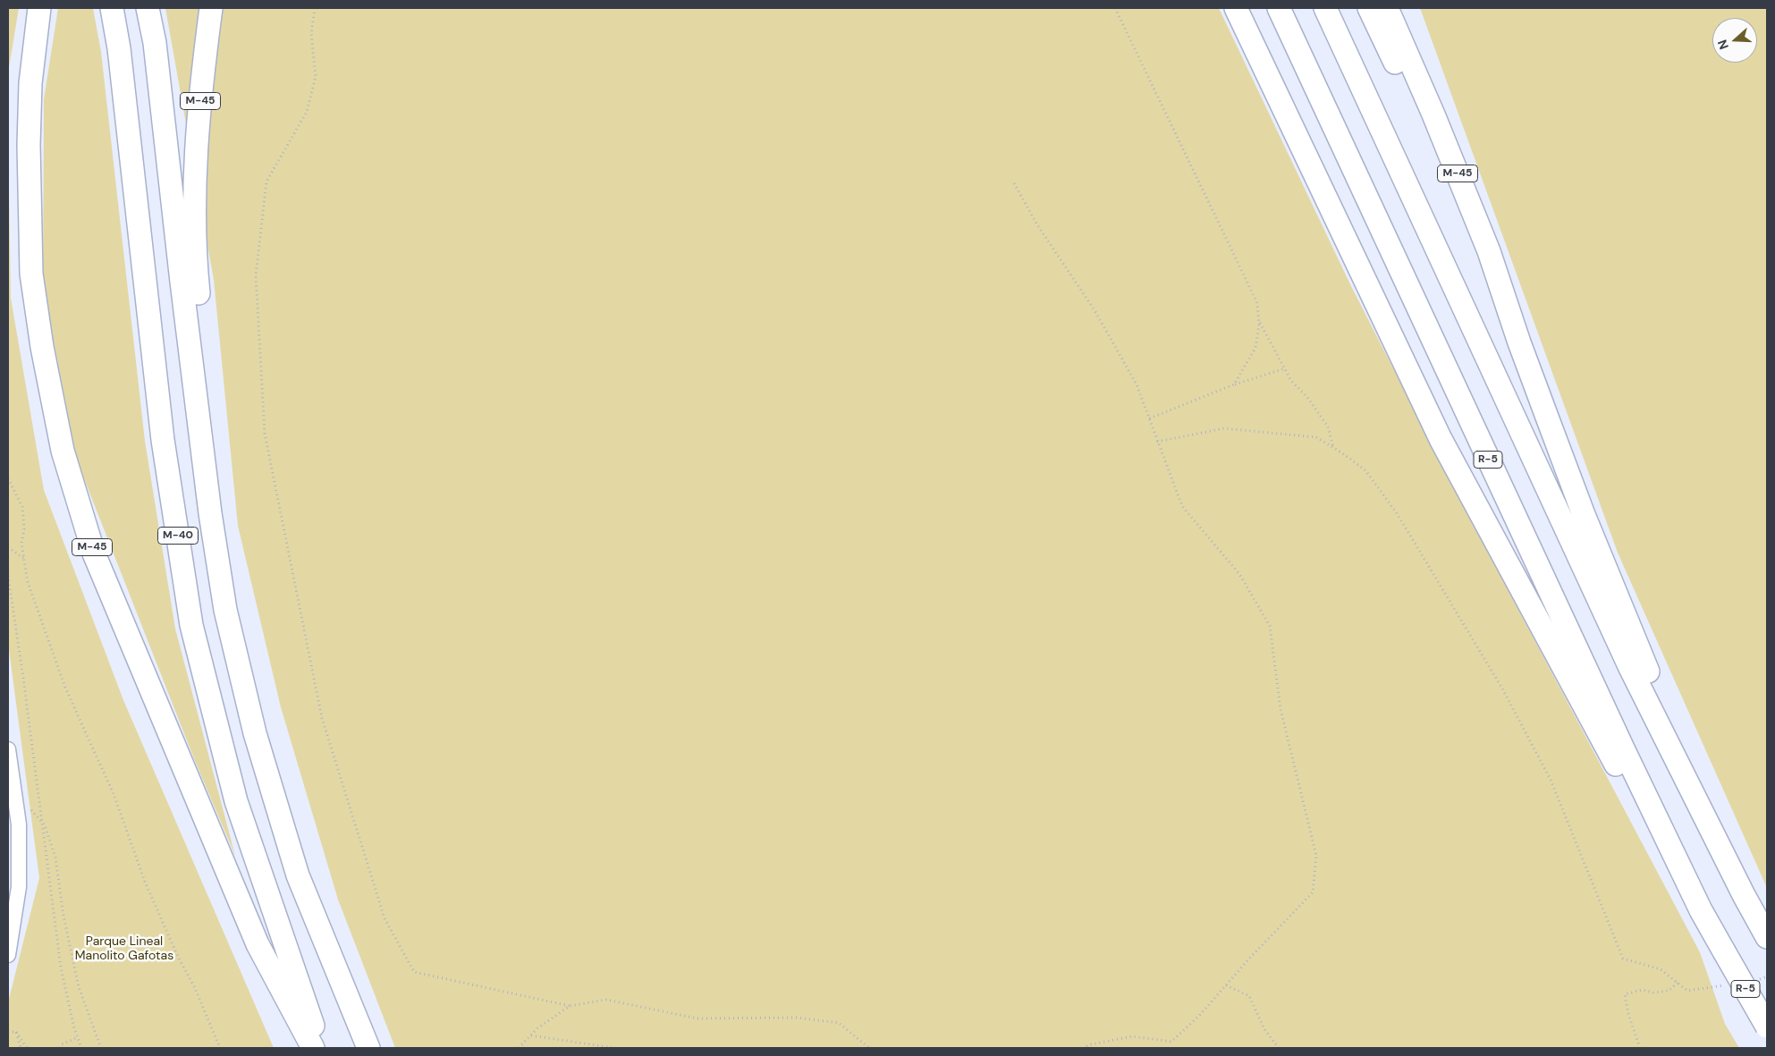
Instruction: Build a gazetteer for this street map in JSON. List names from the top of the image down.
{
  "streets": {
    "highway": ["M-45", "R-5", "M-40"]
  },
  "crossings": [
    ["M-45", "M-40"]
  ],
  "parks": ["Parque Lineal Manolito Gafotas"],
  "north": "left"
}
